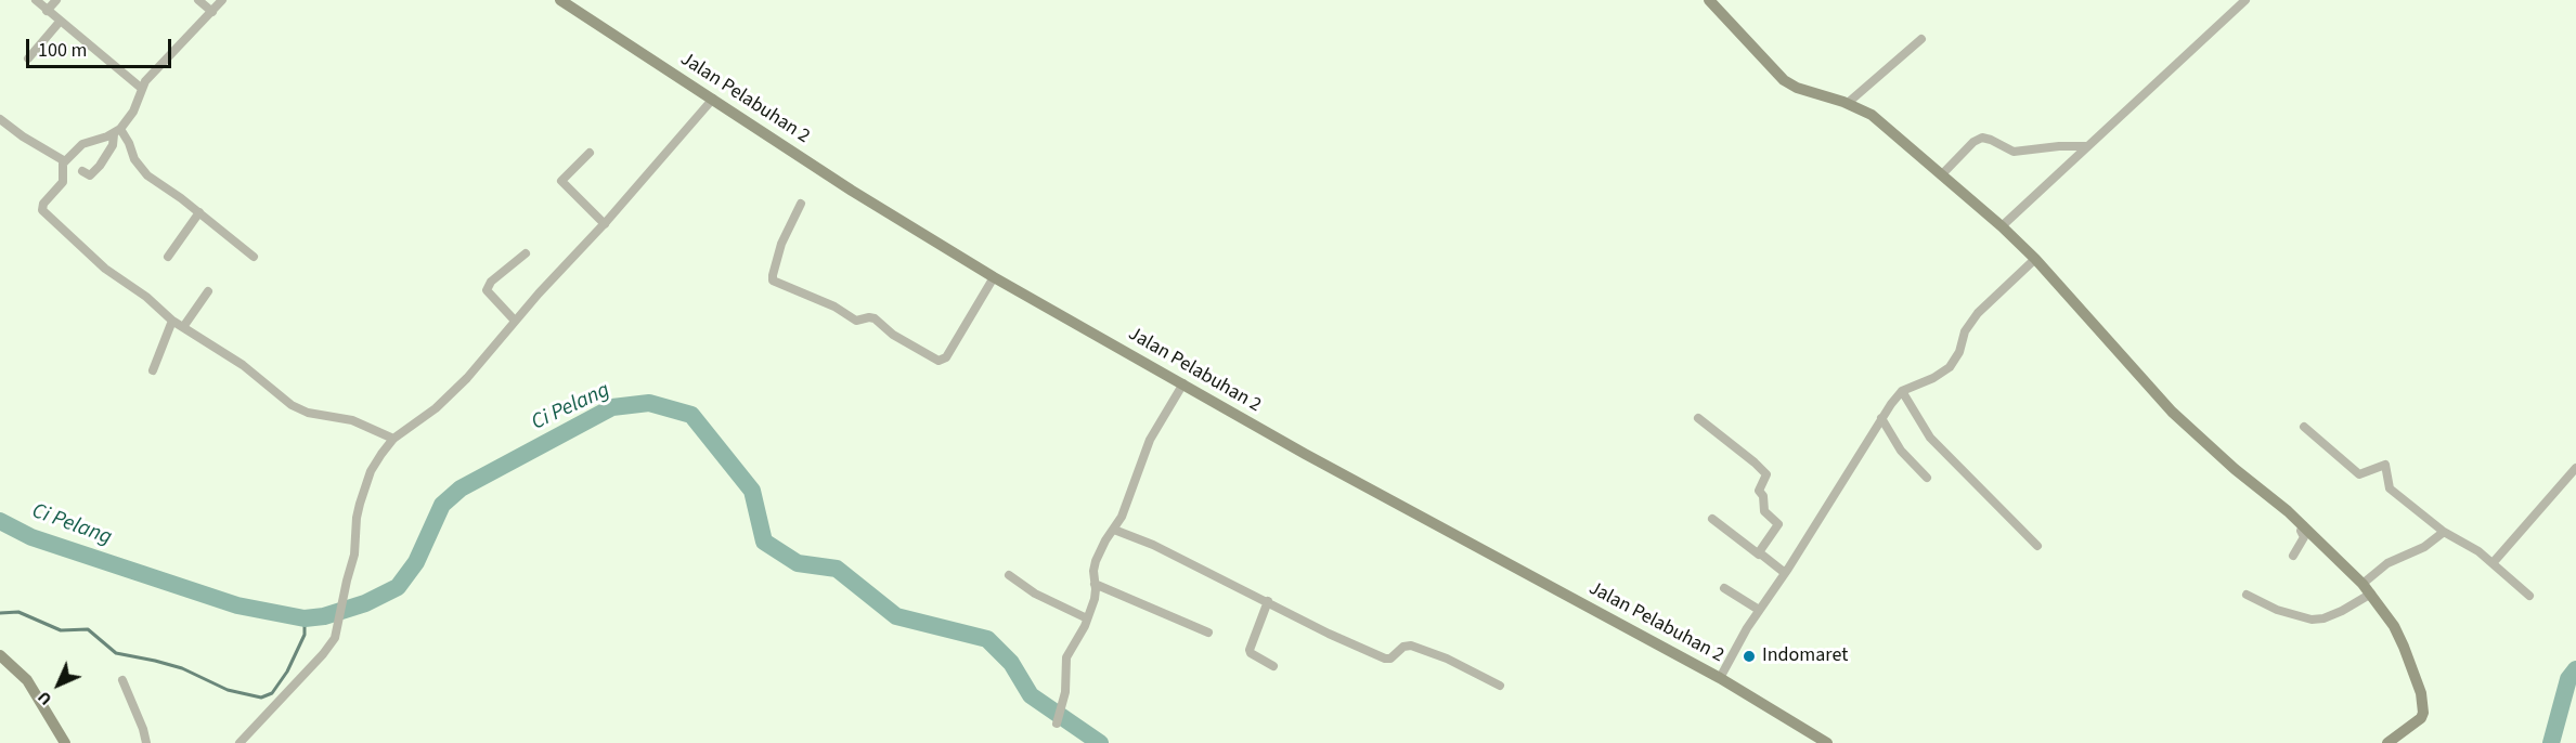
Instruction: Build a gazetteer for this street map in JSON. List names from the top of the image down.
{
  "streets": {
    "main road": ["Jalan Pelabuhan 2"]
  },
  "water": ["Ci Pelang"],
  "places": ["Indomaret"],
  "scale_bar": "100 m",
  "north": "bottom left"
}
